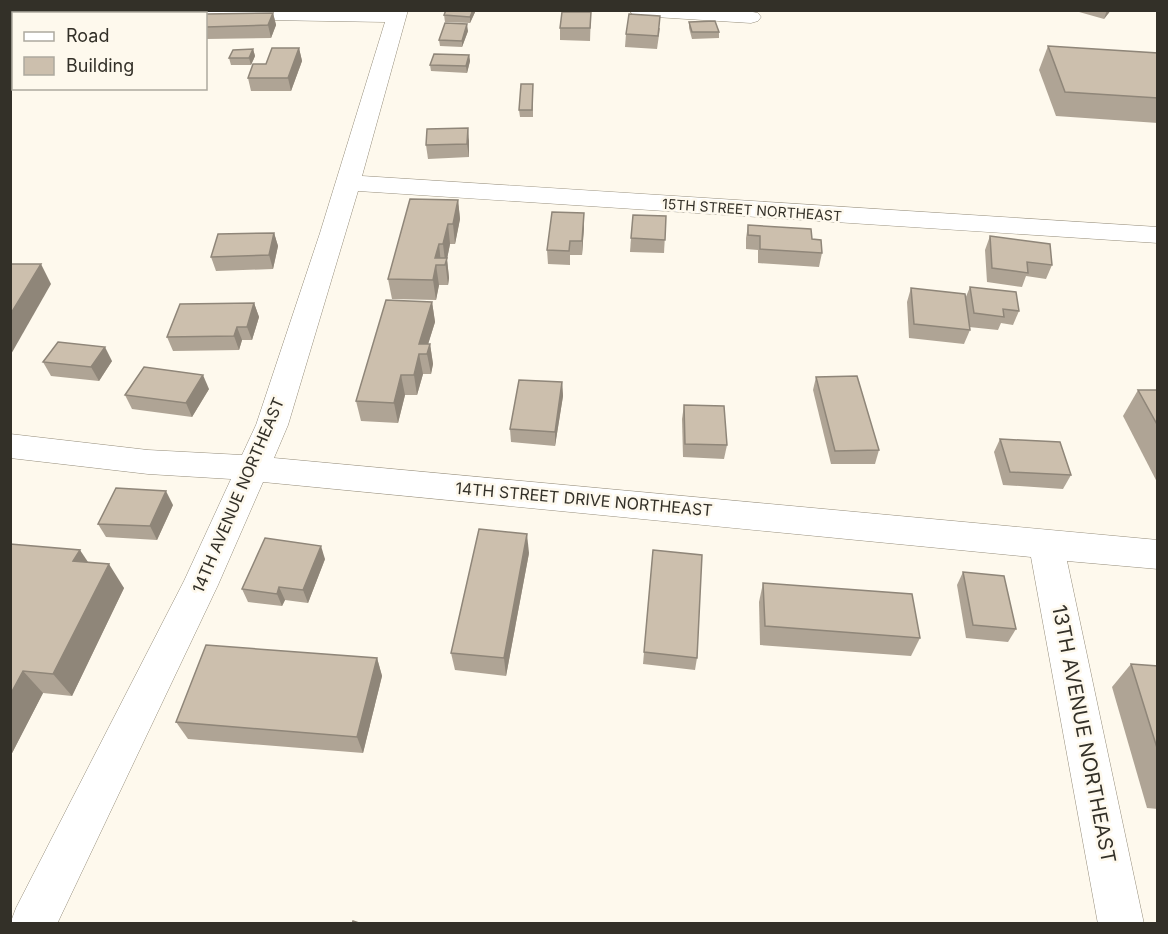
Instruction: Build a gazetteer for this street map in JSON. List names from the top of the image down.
{
  "streets": {
    "street": [
      "15TH STREET NORTHEAST",
      "14TH AVENUE NORTHEAST",
      "14TH STREET DRIVE NORTHEAST",
      "13TH AVENUE NORTHEAST"
    ]
  },
  "crossings": [
    ["15TH STREET NORTHEAST", "14TH AVENUE NORTHEAST"],
    ["14TH AVENUE NORTHEAST", "14TH STREET DRIVE NORTHEAST"],
    ["14TH STREET DRIVE NORTHEAST", "13TH AVENUE NORTHEAST"]
  ],
  "legend": ["Road", "Building"]
}
